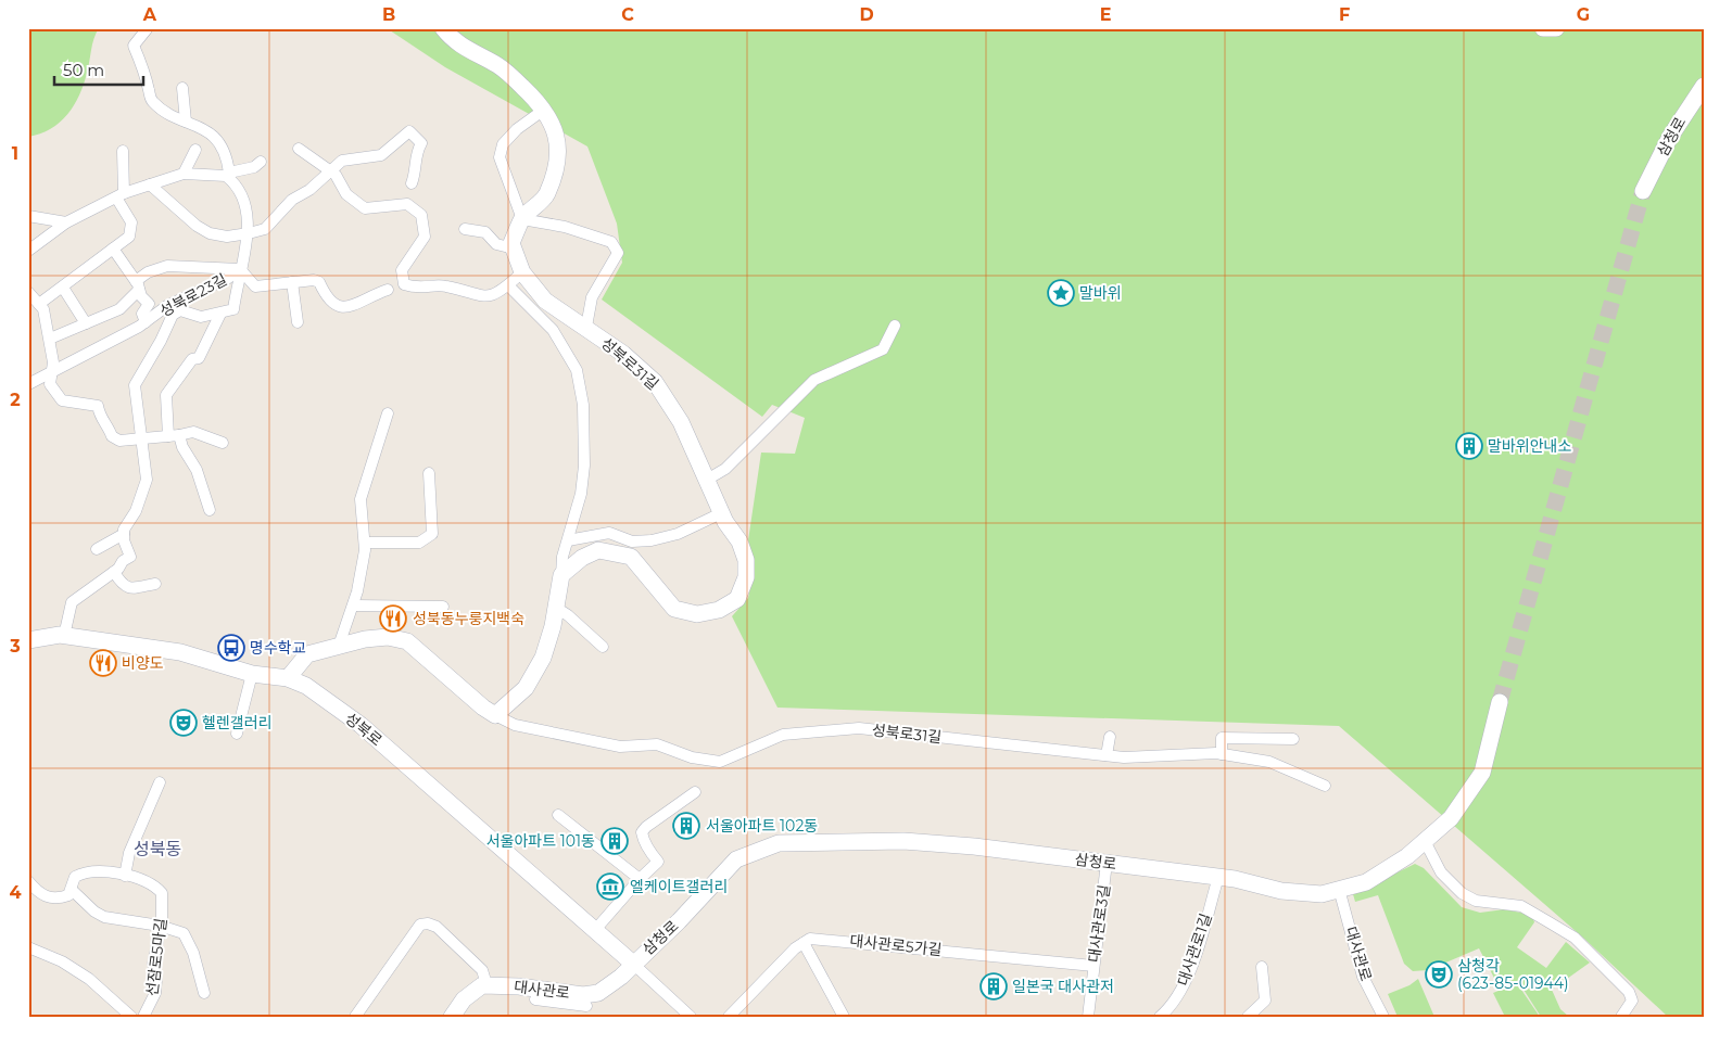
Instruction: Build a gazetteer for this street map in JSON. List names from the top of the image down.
{
  "streets": {
    "street": [
      "삼청로",
      "성북로23길",
      "성북로31길",
      "성북로",
      "대사관로3길",
      "대사관로5가길",
      "대사관로1길",
      "대사관로",
      "선잠로5마길"
    ]
  },
  "crossings": [
    ["삼청로", "성북로"],
    ["삼청로", "대사관로3길"],
    ["삼청로", "대사관로1길"],
    ["삼청로", "대사관로"],
    ["성북로31길", "성북로"],
    ["성북로", "대사관로"],
    ["대사관로3길", "대사관로5가길"]
  ],
  "districts": ["성북동"],
  "places": {
    "place": ["말바위"],
    "building": [
      "말바위안내소",
      "서울아파트 102동",
      "서울아파트 101동",
      "일본국 대사관저"
    ],
    "restaurant": ["성북동누룽지백숙", "비양도"],
    "bus stop": ["명수학교"],
    "theatre": ["헬렌갤러리", "삼청각 (623-85-01944)"],
    "museum": ["엘케이트갤러리"]
  },
  "scale_bar": "50 m",
  "grid": {
    "columns": [
      "A",
      "B",
      "C",
      "D",
      "E",
      "F",
      "G"
    ],
    "rows": [
      "1",
      "2",
      "3",
      "4"
    ]
  }
}
